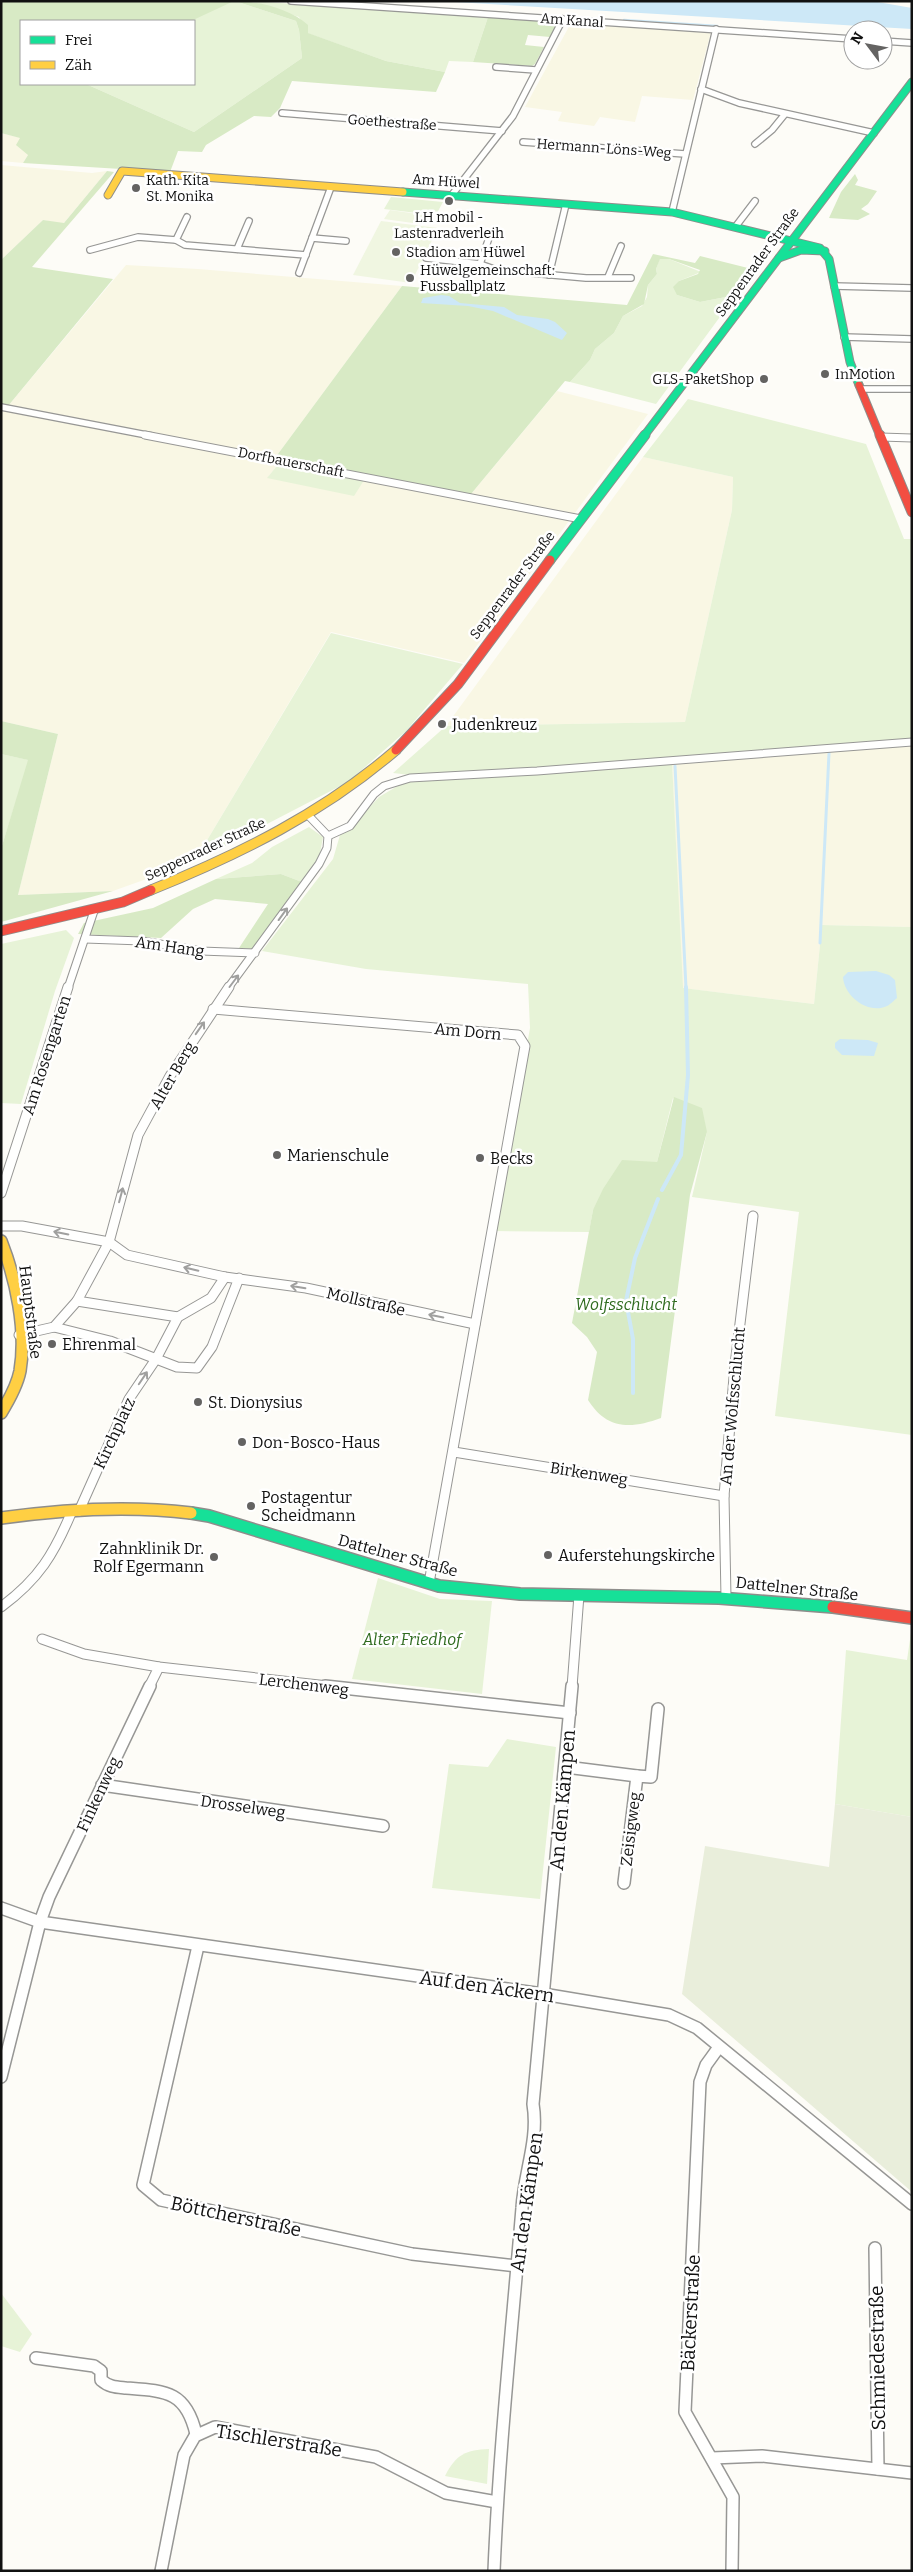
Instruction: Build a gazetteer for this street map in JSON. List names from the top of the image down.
{
  "streets": {
    "main road": [
      "Am Hüwel",
      "Seppenrader Straße",
      "Hauptstraße",
      "Dattelner Straße"
    ],
    "street": [
      "Am Kanal",
      "Goethestraße",
      "Hermann-Löns-Weg",
      "Dorfbauerschaft",
      "Am Hang",
      "Am Dorn",
      "Am Rosengarten",
      "Alter Berg",
      "Mollstraße",
      "An der Wolfsschlucht",
      "Kirchplatz",
      "Birkenweg",
      "Lerchenweg",
      "Finkenweg",
      "An den Kämpen",
      "Drosselweg",
      "Zeisigweg",
      "Auf den Äckern",
      "Böttcherstraße",
      "Bäckerstraße",
      "Schmiedestraße",
      "Tischlerstraße"
    ]
  },
  "crossings": [
    ["Am Hüwel", "Seppenrader Straße"],
    ["Seppenrader Straße", "Dorfbauerschaft"],
    ["Seppenrader Straße", "Am Rosengarten"],
    ["Am Hang", "Am Rosengarten"],
    ["Am Hang", "Alter Berg"],
    ["Am Dorn", "Alter Berg"],
    ["Am Dorn", "Mollstraße"],
    ["Alter Berg", "Mollstraße"],
    ["An der Wolfsschlucht", "Birkenweg"],
    ["An der Wolfsschlucht", "Dattelner Straße"],
    ["Kirchplatz", "Dattelner Straße"],
    ["Dattelner Straße", "An den Kämpen"],
    ["Lerchenweg", "Finkenweg"],
    ["Lerchenweg", "An den Kämpen"],
    ["Finkenweg", "Drosselweg"],
    ["Finkenweg", "Auf den Äckern"],
    ["An den Kämpen", "Zeisigweg"],
    ["An den Kämpen", "Auf den Äckern"],
    ["An den Kämpen", "Böttcherstraße"],
    ["An den Kämpen", "Tischlerstraße"],
    ["Auf den Äckern", "Böttcherstraße"],
    ["Auf den Äckern", "Bäckerstraße"]
  ],
  "one_way": ["Alter Berg", "Mollstraße", "Kirchplatz"],
  "parks": ["Wolfsschlucht", "Alter Friedhof"],
  "places": [
    "Kath. Kita St. Monika",
    "LH mobil - Lastenradverleih",
    "Stadion am Hüwel",
    "Hüwelgemeinschaft: Fussballplatz",
    "InMotion",
    "GLS-PaketShop",
    "Judenkreuz",
    "Marienschule",
    "Becks",
    "Ehrenmal",
    "St. Dionysius",
    "Don-Bosco-Haus",
    "Postagentur Scheidmann",
    "Auferstehungskirche",
    "Zahnklinik Dr. Rolf Egermann"
  ],
  "legend": ["Frei", "Zäh"],
  "north": "top left"
}
